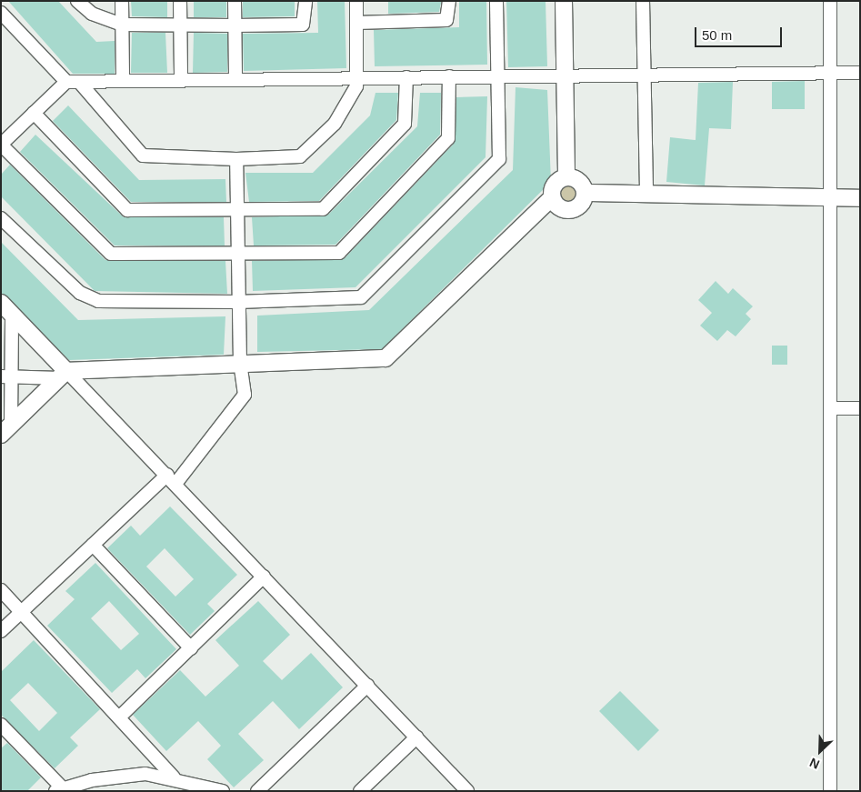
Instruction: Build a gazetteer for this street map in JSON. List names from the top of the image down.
{
  "scale_bar": "50 m",
  "north": "bottom left"
}
